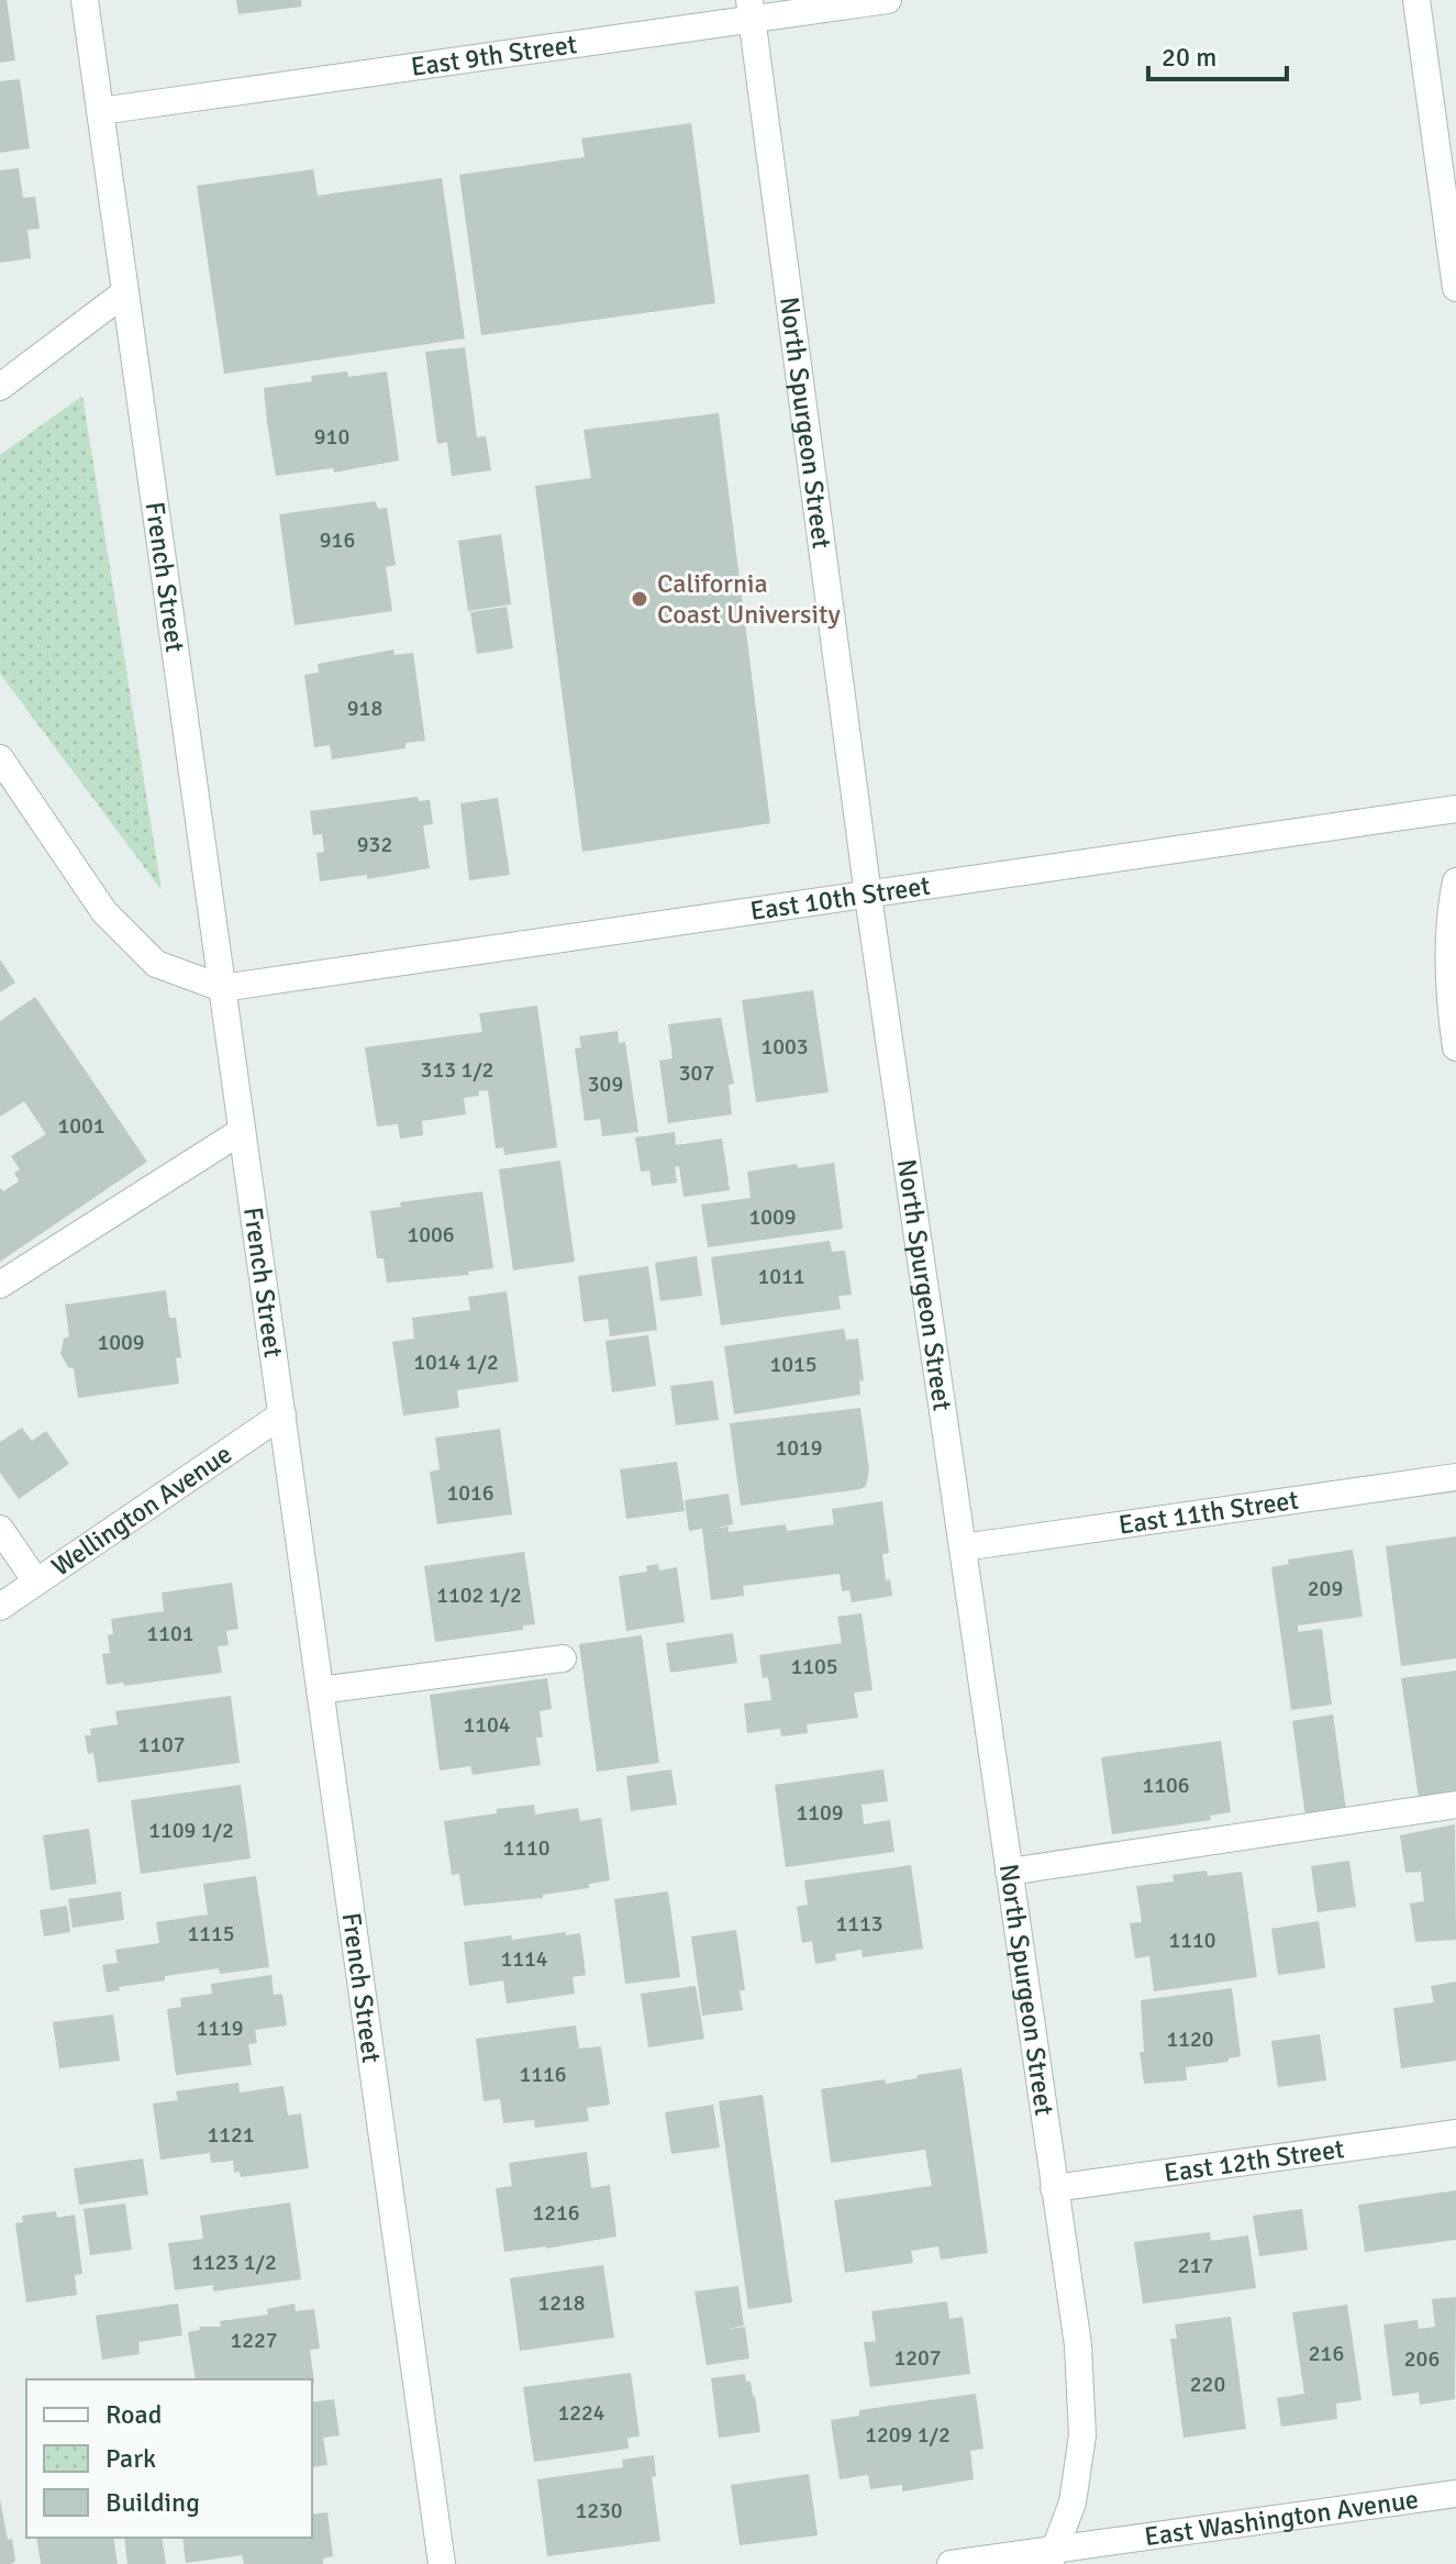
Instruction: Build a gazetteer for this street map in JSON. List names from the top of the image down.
{
  "streets": {
    "street": [
      "East 9th Street",
      "North Spurgeon Street",
      "French Street",
      "East 10th Street",
      "Wellington Avenue",
      "East 11th Street",
      "East 12th Street",
      "East Washington Avenue"
    ]
  },
  "crossings": [
    ["East 9th Street", "North Spurgeon Street"],
    ["East 9th Street", "French Street"],
    ["North Spurgeon Street", "East 10th Street"],
    ["North Spurgeon Street", "East 11th Street"],
    ["North Spurgeon Street", "East 12th Street"],
    ["North Spurgeon Street", "East Washington Avenue"],
    ["French Street", "East 10th Street"],
    ["French Street", "Wellington Avenue"]
  ],
  "places": ["California Coast University"],
  "house_numbers": [
    "910",
    "916",
    "918",
    "932",
    "1003",
    "313 1/2",
    "307",
    "309",
    "1001",
    "1009",
    "1006",
    "1011",
    "1009",
    "1014 1/2",
    "1015",
    "1019",
    "1016",
    "209",
    "1102 1/2",
    "1101",
    "1105",
    "1104",
    "1107",
    "1106",
    "1109",
    "1109 1/2",
    "1110",
    "1113",
    "1115",
    "1110",
    "1114",
    "1119",
    "1120",
    "1116",
    "1121",
    "1216",
    "1123 1/2",
    "217",
    "1218",
    "1227",
    "216",
    "1207",
    "206",
    "220",
    "1224",
    "1209 1/2",
    "1230"
  ],
  "legend": ["Road", "Park", "Building"],
  "scale_bar": "20 m"
}
